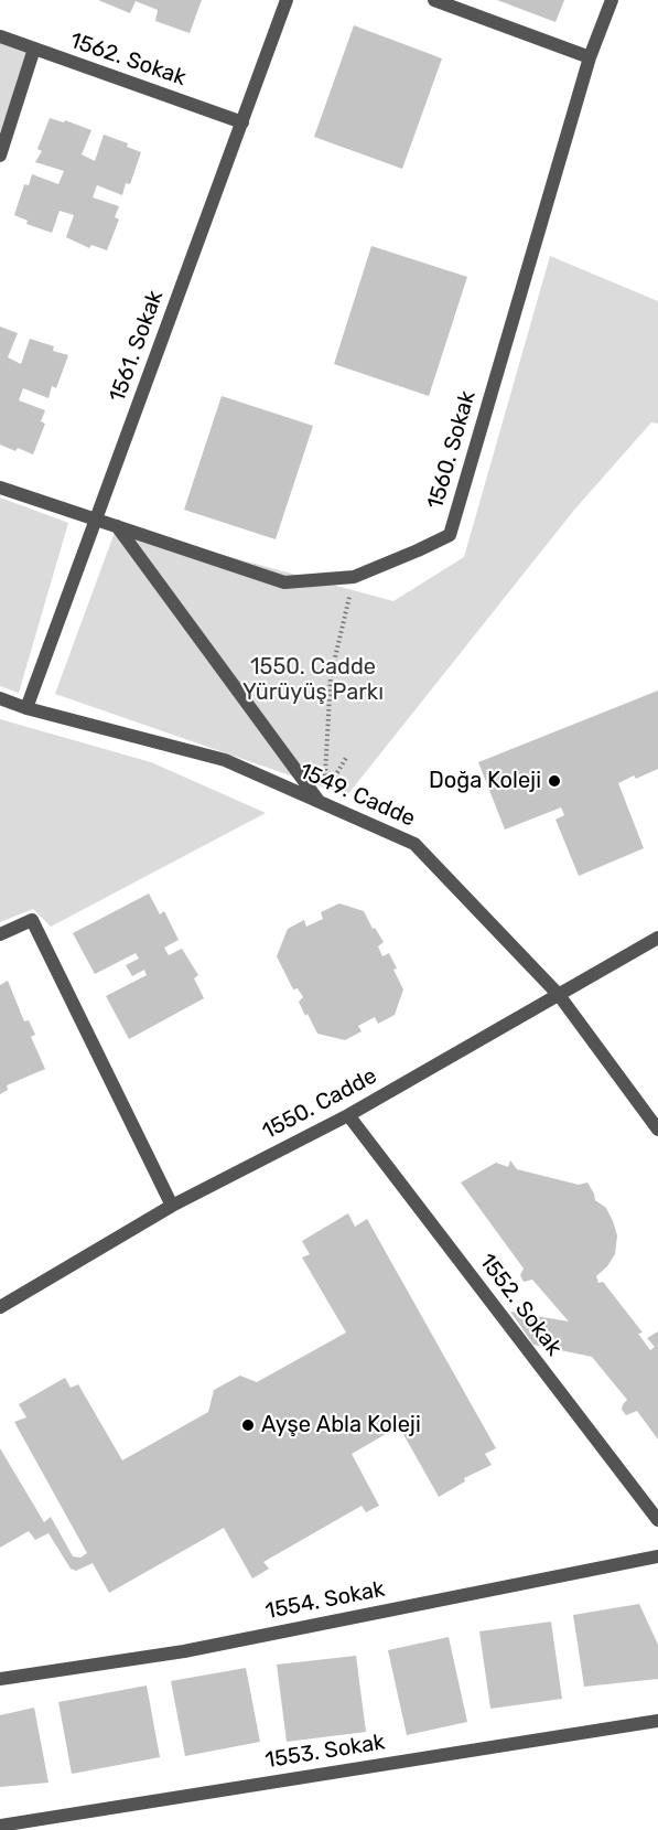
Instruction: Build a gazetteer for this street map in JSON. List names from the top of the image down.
{
  "streets": {
    "street": [
      "1562. Sokak",
      "1561. Sokak",
      "1560. Sokak",
      "1549. Cadde",
      "1550. Cadde",
      "1552. Sokak",
      "1554. Sokak",
      "1553. Sokak"
    ]
  },
  "crossings": [
    ["1562. Sokak", "1561. Sokak"],
    ["1561. Sokak", "1560. Sokak"],
    ["1561. Sokak", "1549. Cadde"],
    ["1549. Cadde", "1550. Cadde"],
    ["1550. Cadde", "1552. Sokak"]
  ],
  "parks": ["1550. Cadde Yürüyüş Parkı"],
  "places": ["Doğa Koleji", "Ayşe Abla Koleji"]
}
